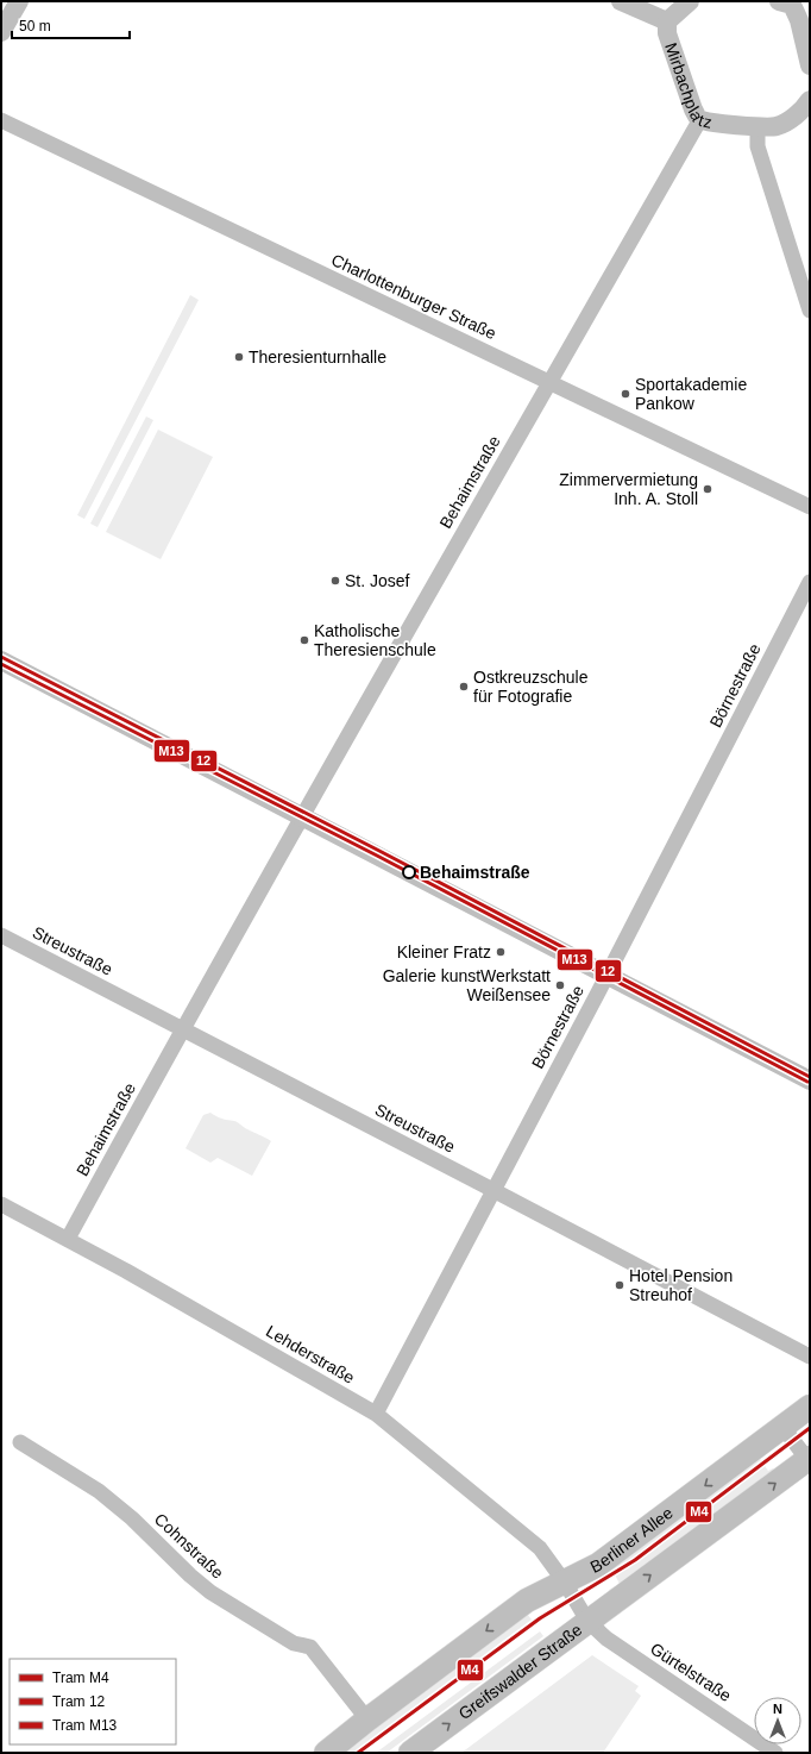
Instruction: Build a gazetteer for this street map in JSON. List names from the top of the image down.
{
  "streets": {
    "main road": ["Berliner Allee", "Greifswalder Straße"],
    "street": [
      "Mirbachplatz",
      "Charlottenburger Straße",
      "Behaimstraße",
      "Börnestraße",
      "Streustraße",
      "Lehderstraße",
      "Cohnstraße",
      "Gürtelstraße"
    ]
  },
  "crossings": [
    ["Mirbachplatz", "Behaimstraße"],
    ["Charlottenburger Straße", "Behaimstraße"],
    ["Behaimstraße", "Streustraße"],
    ["Behaimstraße", "Lehderstraße"],
    ["Börnestraße", "Streustraße"],
    ["Börnestraße", "Lehderstraße"],
    ["Lehderstraße", "Berliner Allee"],
    ["Lehderstraße", "Greifswalder Straße"],
    ["Berliner Allee", "Greifswalder Straße"],
    ["Greifswalder Straße", "Gürtelstraße"]
  ],
  "one_way": ["Greifswalder Straße"],
  "places": [
    "Theresienturnhalle",
    "Sportakademie Pankow",
    "Zimmervermietung Inh. A. Stoll",
    "St. Josef",
    "Katholische Theresienschule",
    "Ostkreuzschule für Fotografie",
    "Behaimstraße",
    "Kleiner Fratz",
    "Galerie kunstWerkstatt Weißensee",
    "Hotel Pension Streuhof"
  ],
  "lines": ["tram line 12", "tram line M13", "tram line M4"],
  "legend": ["Tram M4", "Tram 12", "Tram M13"],
  "scale_bar": "50 m",
  "north": "top"
}
